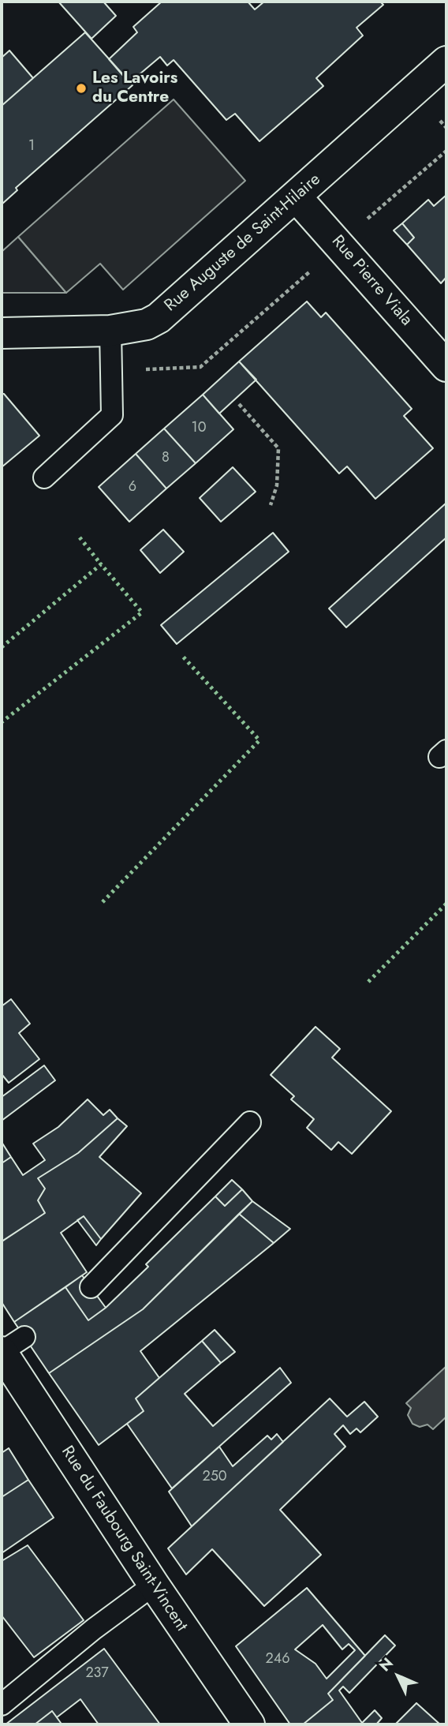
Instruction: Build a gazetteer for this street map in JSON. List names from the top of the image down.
{
  "streets": {
    "street": ["Rue Auguste de Saint-Hilaire", "Rue Pierre Viala", "Rue du Faubourg Saint-Vincent"]
  },
  "crossings": [
    ["Rue Auguste de Saint-Hilaire", "Rue Pierre Viala"]
  ],
  "places": ["Les Lavoirs du Centre"],
  "house_numbers": [
    "1",
    "10",
    "8",
    "6",
    "250",
    "246",
    "237"
  ],
  "north": "top left"
}
